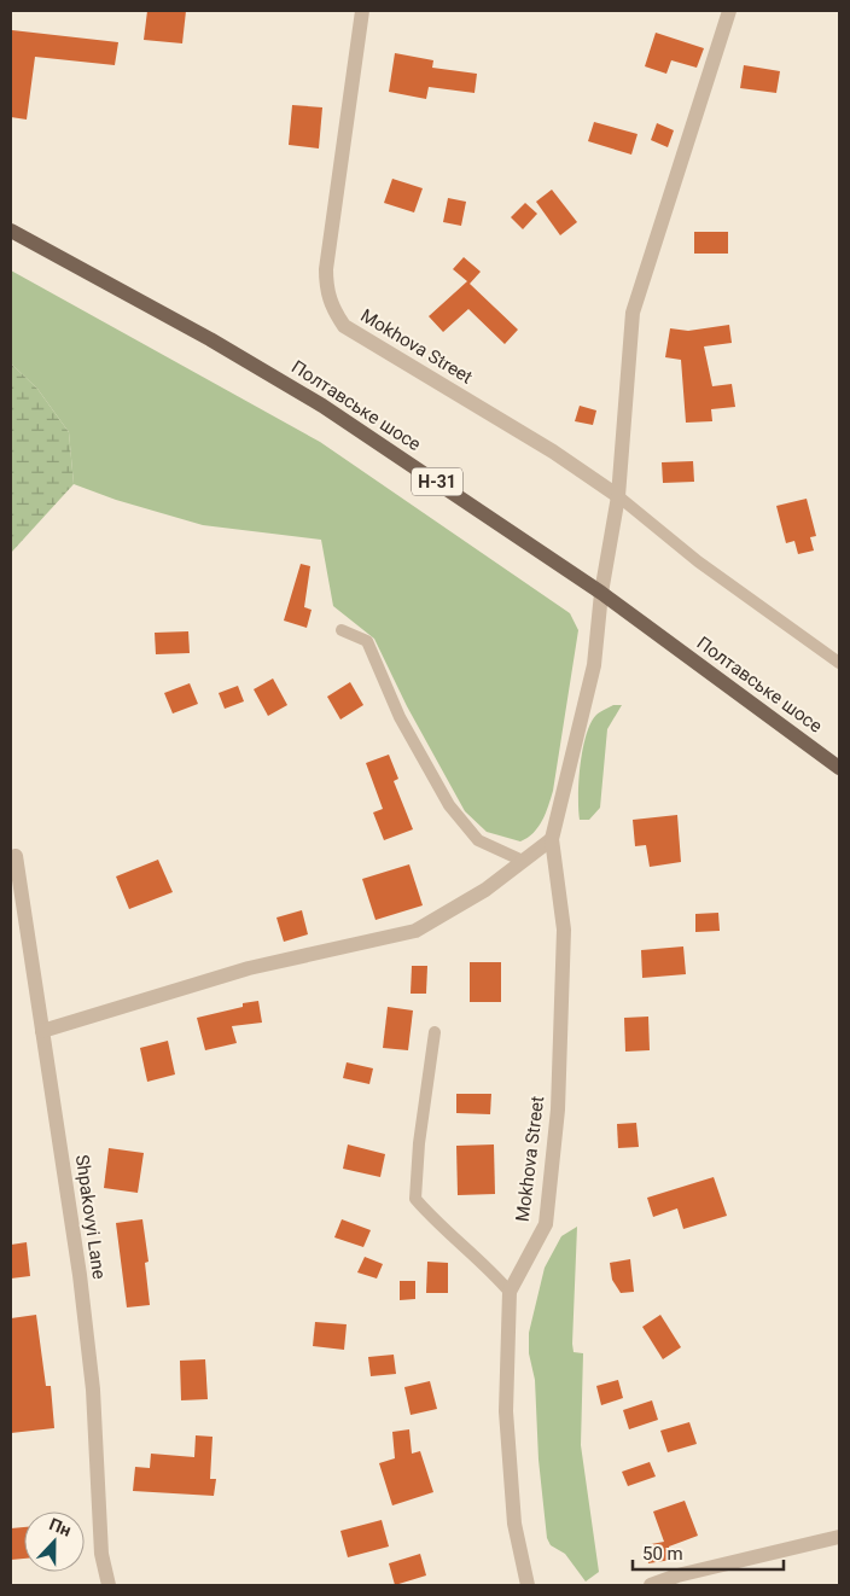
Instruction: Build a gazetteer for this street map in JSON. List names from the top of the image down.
{
  "streets": {
    "main road": ["Полтавське шосе", "Н-31"],
    "street": ["Mokhova Street", "Shpakovyi Lane"]
  },
  "crossings": [
    ["Mokhova Street", "Полтавське шосе"]
  ],
  "scale_bar": "50 m",
  "north": "top"
}
